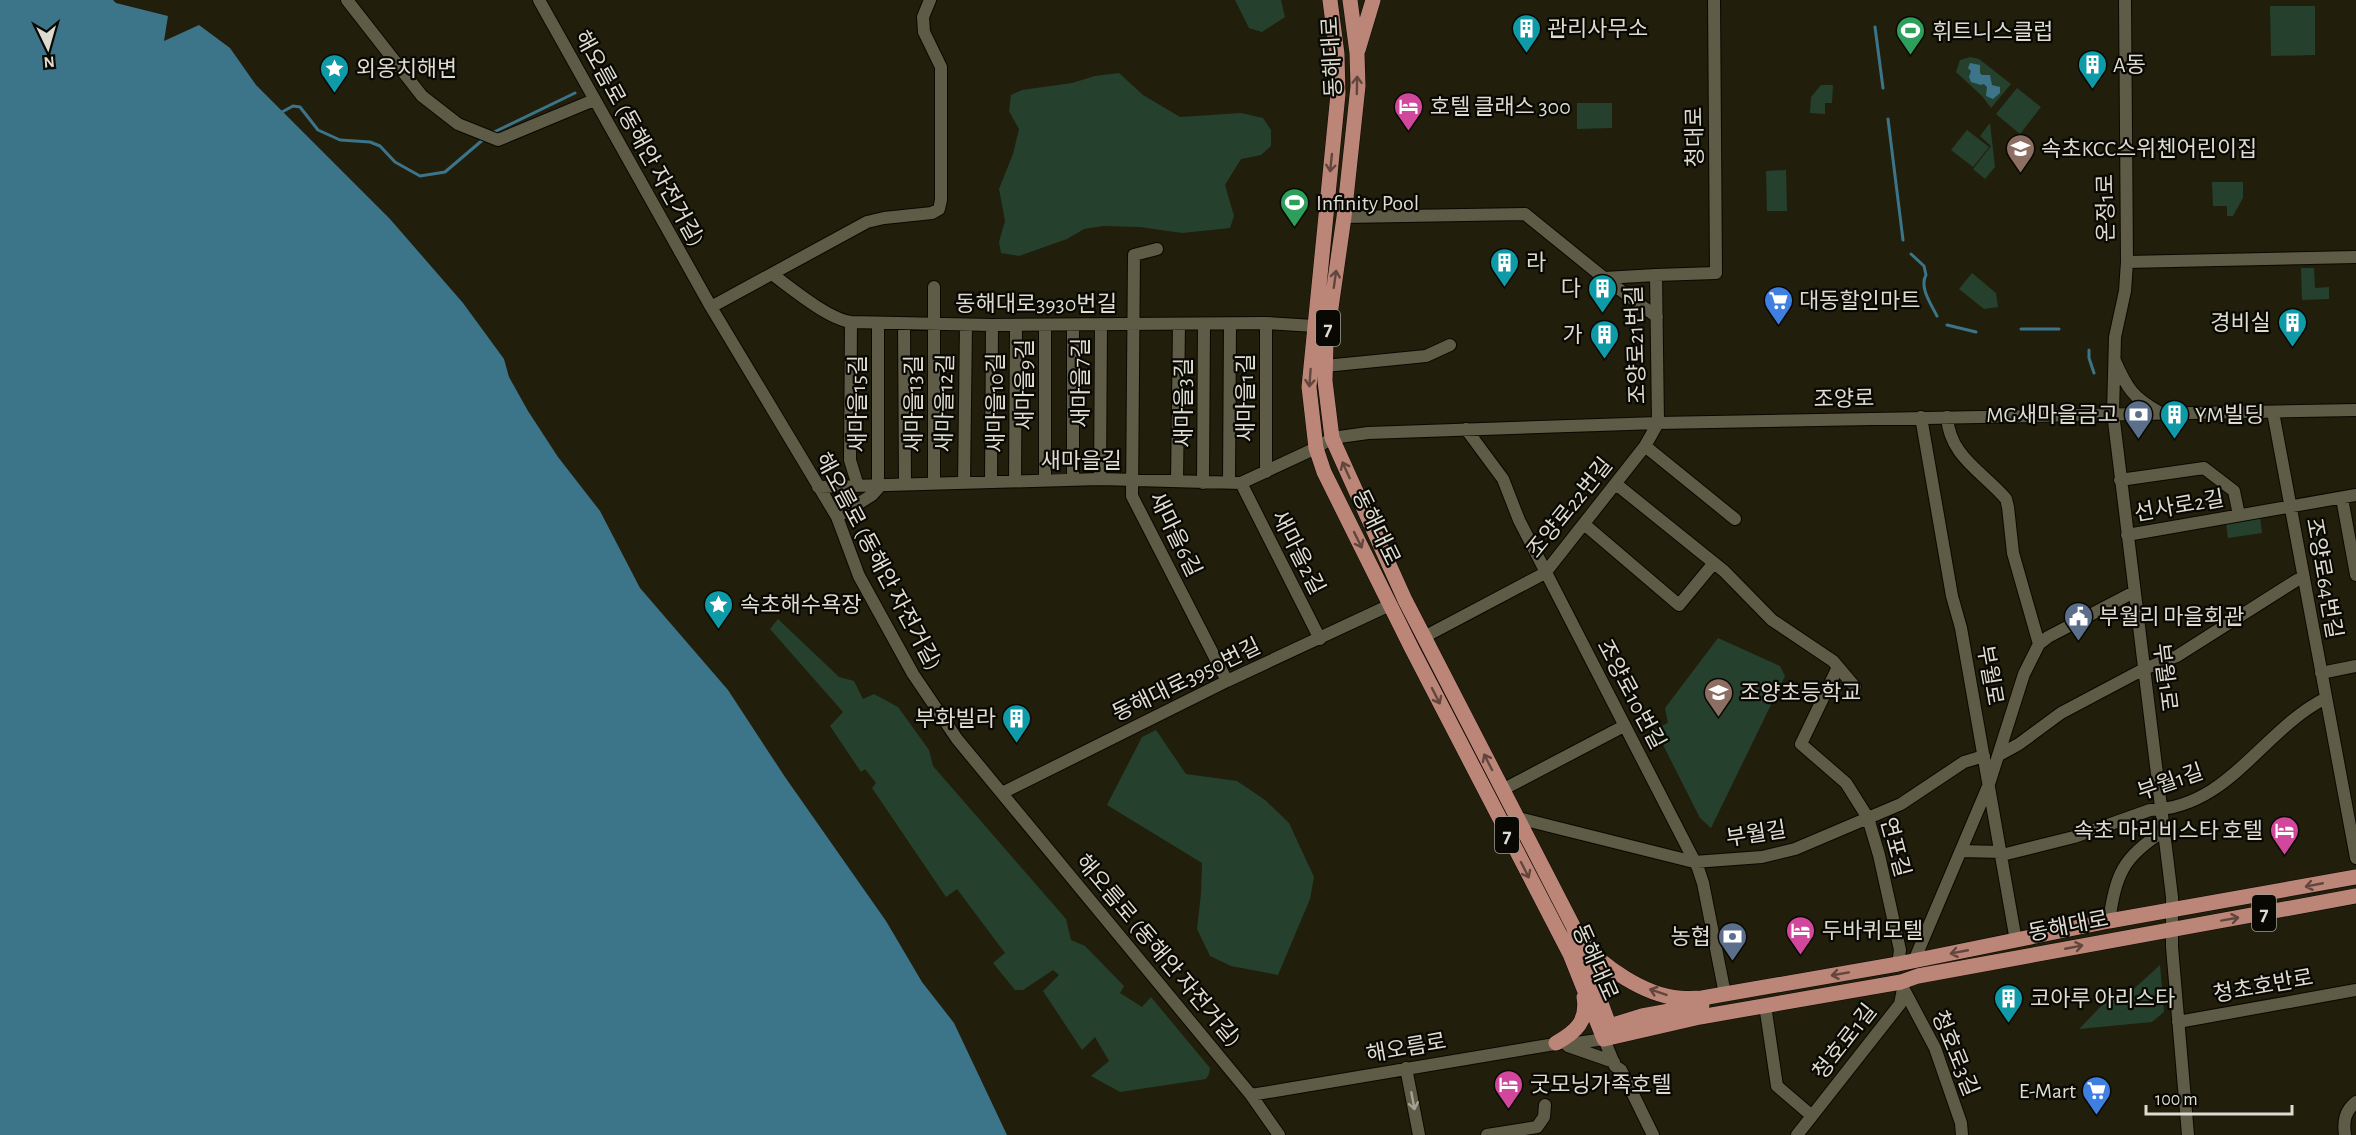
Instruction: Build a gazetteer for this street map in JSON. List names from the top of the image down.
{
  "streets": {
    "main road": ["동해대로", "7"],
    "street": [
      "청대로",
      "해오름로 (동해안 자전거길)",
      "온정1로",
      "동해대로3930번길",
      "조양로21번길",
      "새마을7길",
      "새마을9길",
      "새마을1길",
      "조양로",
      "새마을12길",
      "새마을10길",
      "새마을3길",
      "새마을15길",
      "새마을13길",
      "새마을길",
      "선사로2길",
      "조양로22번길",
      "새마을6길",
      "새마을2길",
      "조양로64번길",
      "부월로",
      "부월1로",
      "동해대로3950번길",
      "조양로10번길",
      "부월1길",
      "부월길",
      "연포길",
      "청초호반로",
      "청호로1길",
      "해오름로",
      "청호로3길"
    ]
  },
  "crossings": [
    ["동해대로", "동해대로3930번길"],
    ["동해대로", "조양로21번길"],
    ["동해대로", "조양로"],
    ["동해대로", "새마을길"],
    ["동해대로", "조양로22번길"],
    ["동해대로", "부월로"],
    ["동해대로", "부월1로"],
    ["동해대로", "동해대로3950번길"],
    ["동해대로", "조양로10번길"],
    ["동해대로", "부월1길"],
    ["동해대로", "부월길"],
    ["동해대로", "연포길"],
    ["동해대로", "청호로1길"],
    ["동해대로", "해오름로"],
    ["동해대로", "청호로3길"],
    ["청대로", "조양로21번길"],
    ["해오름로 (동해안 자전거길)", "새마을길"],
    ["해오름로 (동해안 자전거길)", "동해대로3950번길"],
    ["해오름로 (동해안 자전거길)", "해오름로"],
    ["온정1로", "조양로"],
    ["온정1로", "부월1로"],
    ["동해대로3930번길", "새마을7길"],
    ["동해대로3930번길", "새마을9길"],
    ["동해대로3930번길", "새마을1길"],
    ["동해대로3930번길", "새마을12길"],
    ["동해대로3930번길", "새마을10길"],
    ["동해대로3930번길", "새마을3길"],
    ["동해대로3930번길", "새마을15길"],
    ["동해대로3930번길", "새마을13길"],
    ["동해대로3930번길", "새마을6길"],
    ["동해대로3930번길", "새마을2길"],
    ["조양로21번길", "조양로"],
    ["조양로21번길", "조양로22번길"],
    ["새마을7길", "새마을길"],
    ["새마을9길", "새마을길"],
    ["새마을1길", "새마을길"],
    ["조양로", "새마을길"],
    ["조양로", "조양로22번길"],
    ["조양로", "조양로64번길"],
    ["조양로", "부월로"],
    ["조양로", "부월1로"],
    ["조양로", "조양로10번길"],
    ["새마을12길", "새마을길"],
    ["새마을10길", "새마을길"],
    ["새마을3길", "새마을길"],
    ["새마을15길", "새마을길"],
    ["새마을13길", "새마을길"],
    ["새마을길", "새마을6길"],
    ["새마을길", "새마을2길"],
    ["선사로2길", "조양로64번길"],
    ["선사로2길", "부월1로"],
    ["조양로22번길", "조양로10번길"],
    ["새마을6길", "동해대로3950번길"],
    ["새마을2길", "동해대로3950번길"],
    ["조양로64번길", "부월1길"],
    ["부월로", "부월1길"],
    ["부월로", "부월길"],
    ["부월1로", "부월1길"],
    ["부월1로", "청초호반로"],
    ["조양로10번길", "부월길"],
    ["부월길", "연포길"],
    ["청호로1길", "청호로3길"]
  ],
  "places": {
    "building": [
      "관리사무소",
      "A동",
      "라",
      "다",
      "경비실",
      "가",
      "YM빌딩",
      "부화빌라",
      "코아루 아리스타"
    ],
    "sports": ["휘트니스클럽", "Infinity Pool"],
    "place": ["외옹치해변", "속초해수욕장"],
    "hotel": [
      "호텔 클래스 300",
      "속초 마리비스타 호텔",
      "두바퀴모텔",
      "굿모닝가족호텔"
    ],
    "school or university": ["속초KCC스위첸어린이집", "조양초등학교"],
    "supermarket": ["대동할인마트", "E-Mart"],
    "bank": ["MG새마을금고", "농협"],
    "public building": ["부월리 마을회관"]
  },
  "scale_bar": "100 m",
  "north": "bottom"
}
